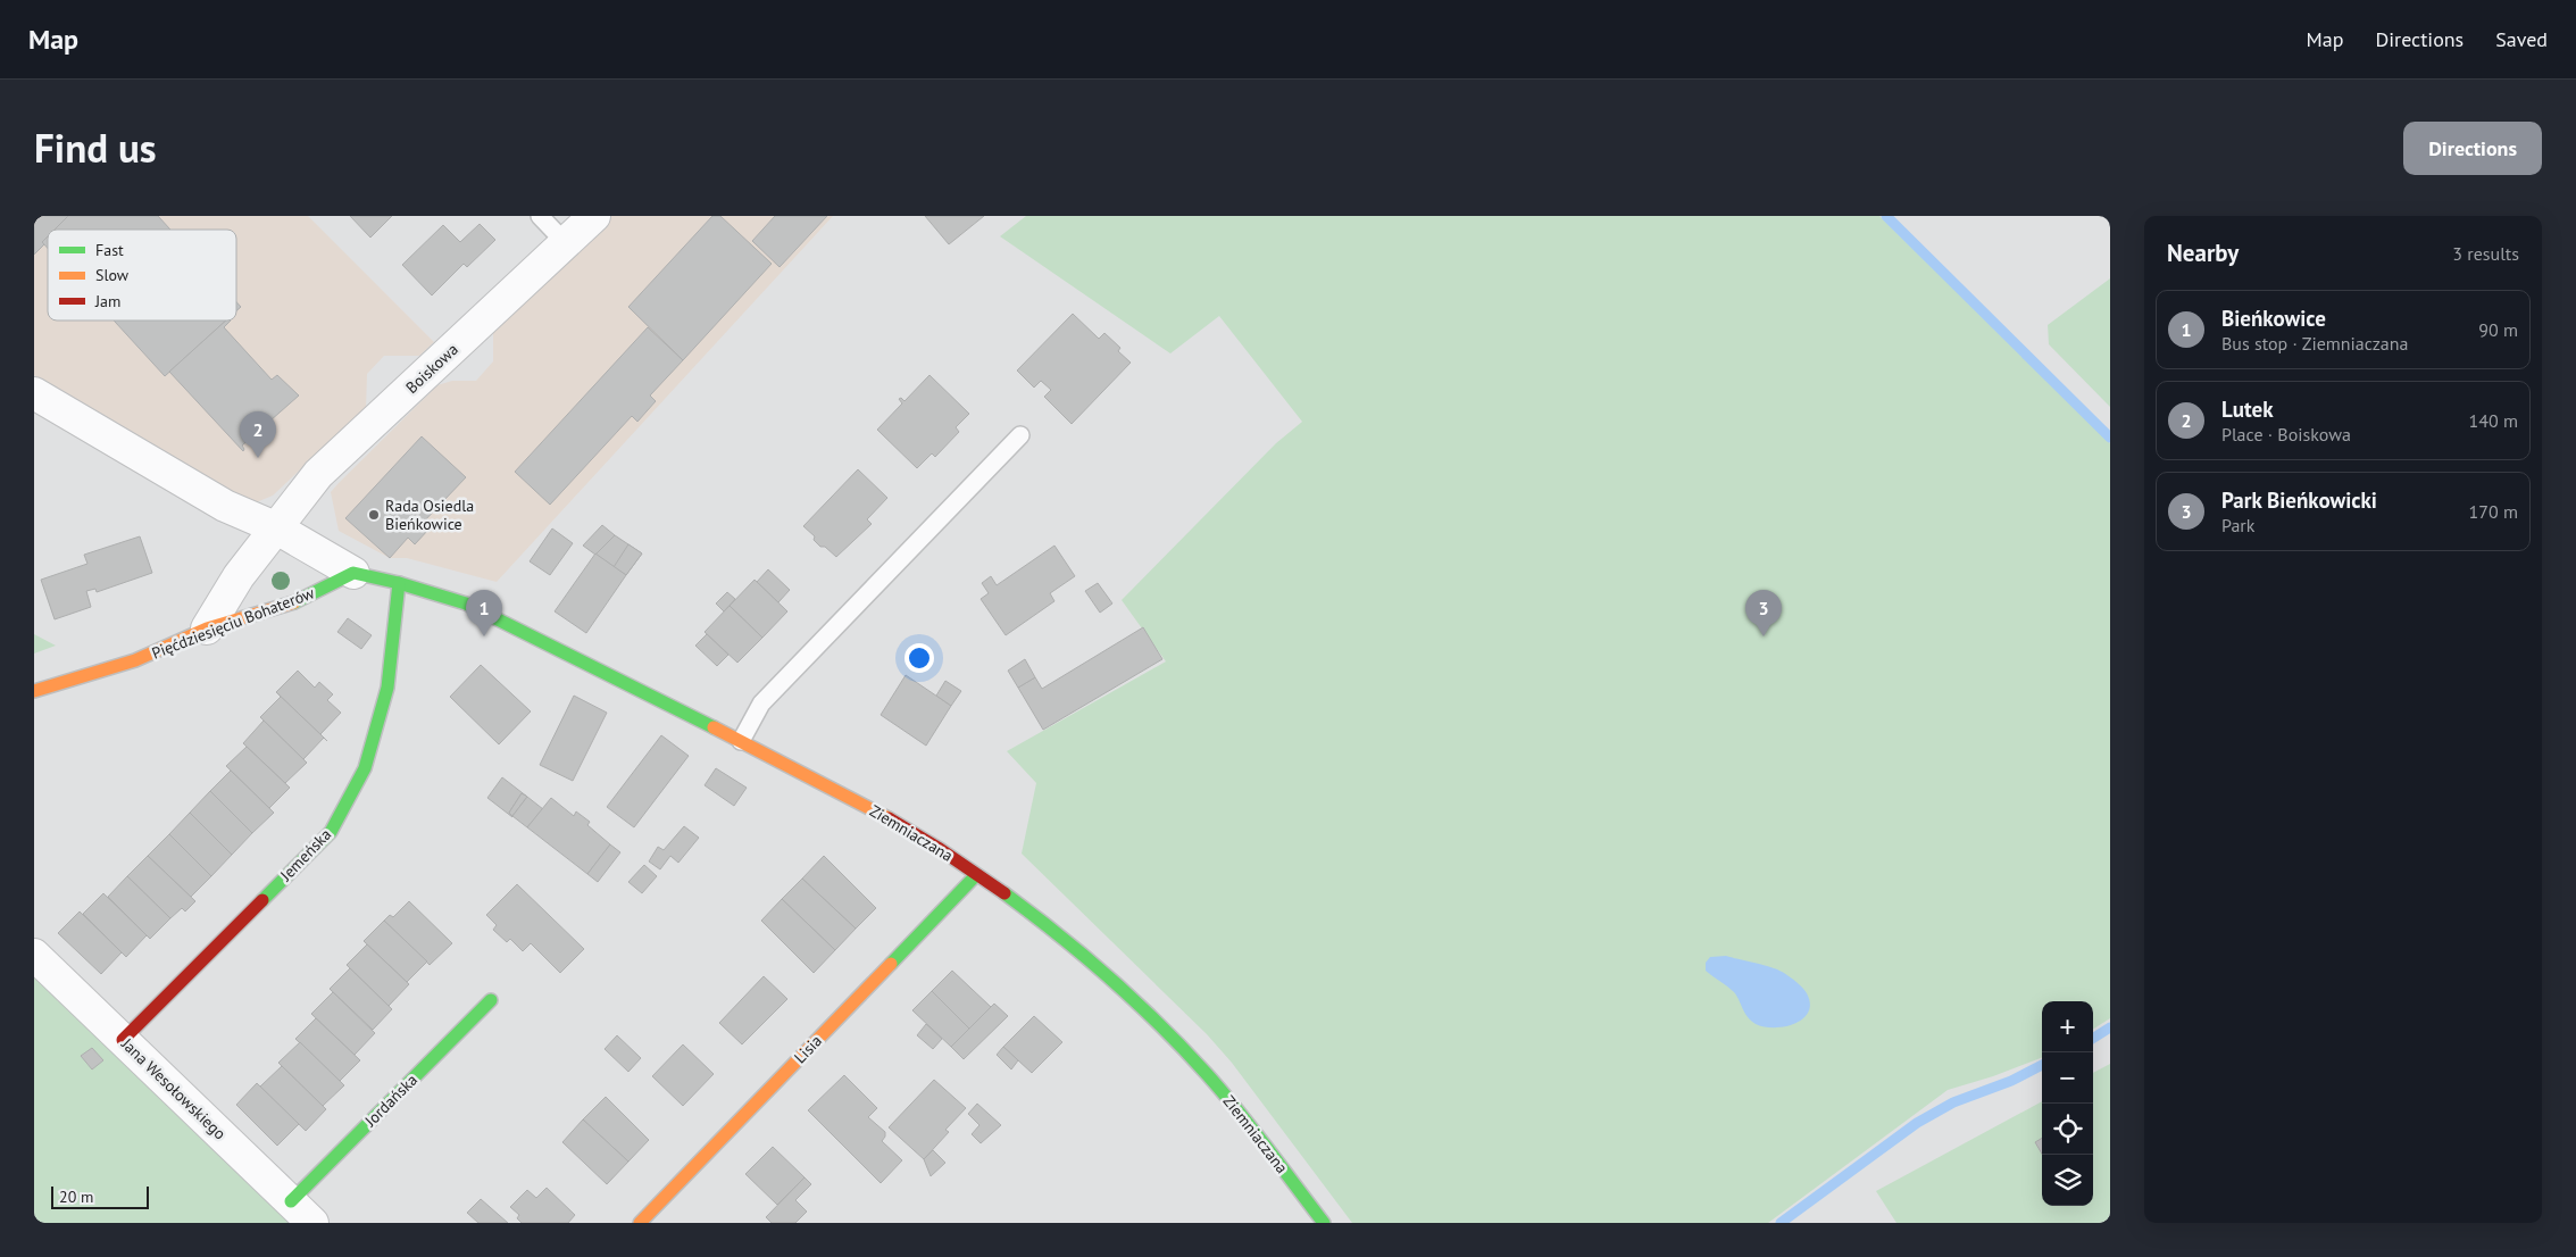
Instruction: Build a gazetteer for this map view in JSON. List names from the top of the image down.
{
  "streets": {
    "street": [
      "Boiskowa",
      "Pięćdziesięciu Bohaterów",
      "Ziemniaczana",
      "Jemeńska",
      "Lisia",
      "Jana Wesołowskiego",
      "Jordańska"
    ]
  },
  "crossings": [
    ["Boiskowa", "Pięćdziesięciu Bohaterów"],
    ["Ziemniaczana", "Jemeńska"],
    ["Ziemniaczana", "Lisia"],
    ["Jemeńska", "Jana Wesołowskiego"],
    ["Jana Wesołowskiego", "Jordańska"]
  ],
  "places": ["Rada Osiedla Bieńkowice"],
  "legend": ["Fast", "Slow", "Jam"],
  "scale_bar": "20 m",
  "page": {
    "header": "Map",
    "nav": ["Map", "Directions", "Saved"],
    "title": "Find us",
    "buttons": "Directions",
    "heading": ["Nearby", "3 results"],
    "list": [
      {
        "mark": "1",
        "name": "Bieńkowice",
        "note": "Bus stop · Ziemniaczana",
        "value": "90 m"
      },
      {
        "mark": "2",
        "name": "Lutek",
        "note": "Place · Boiskowa",
        "value": "140 m"
      },
      {
        "mark": "3",
        "name": "Park Bieńkowicki",
        "note": "Park",
        "value": "170 m"
      }
    ],
    "pins": ["2", "1", "3"],
    "map_buttons": ["+", "−"],
    "scale": "20 m"
  }
}
